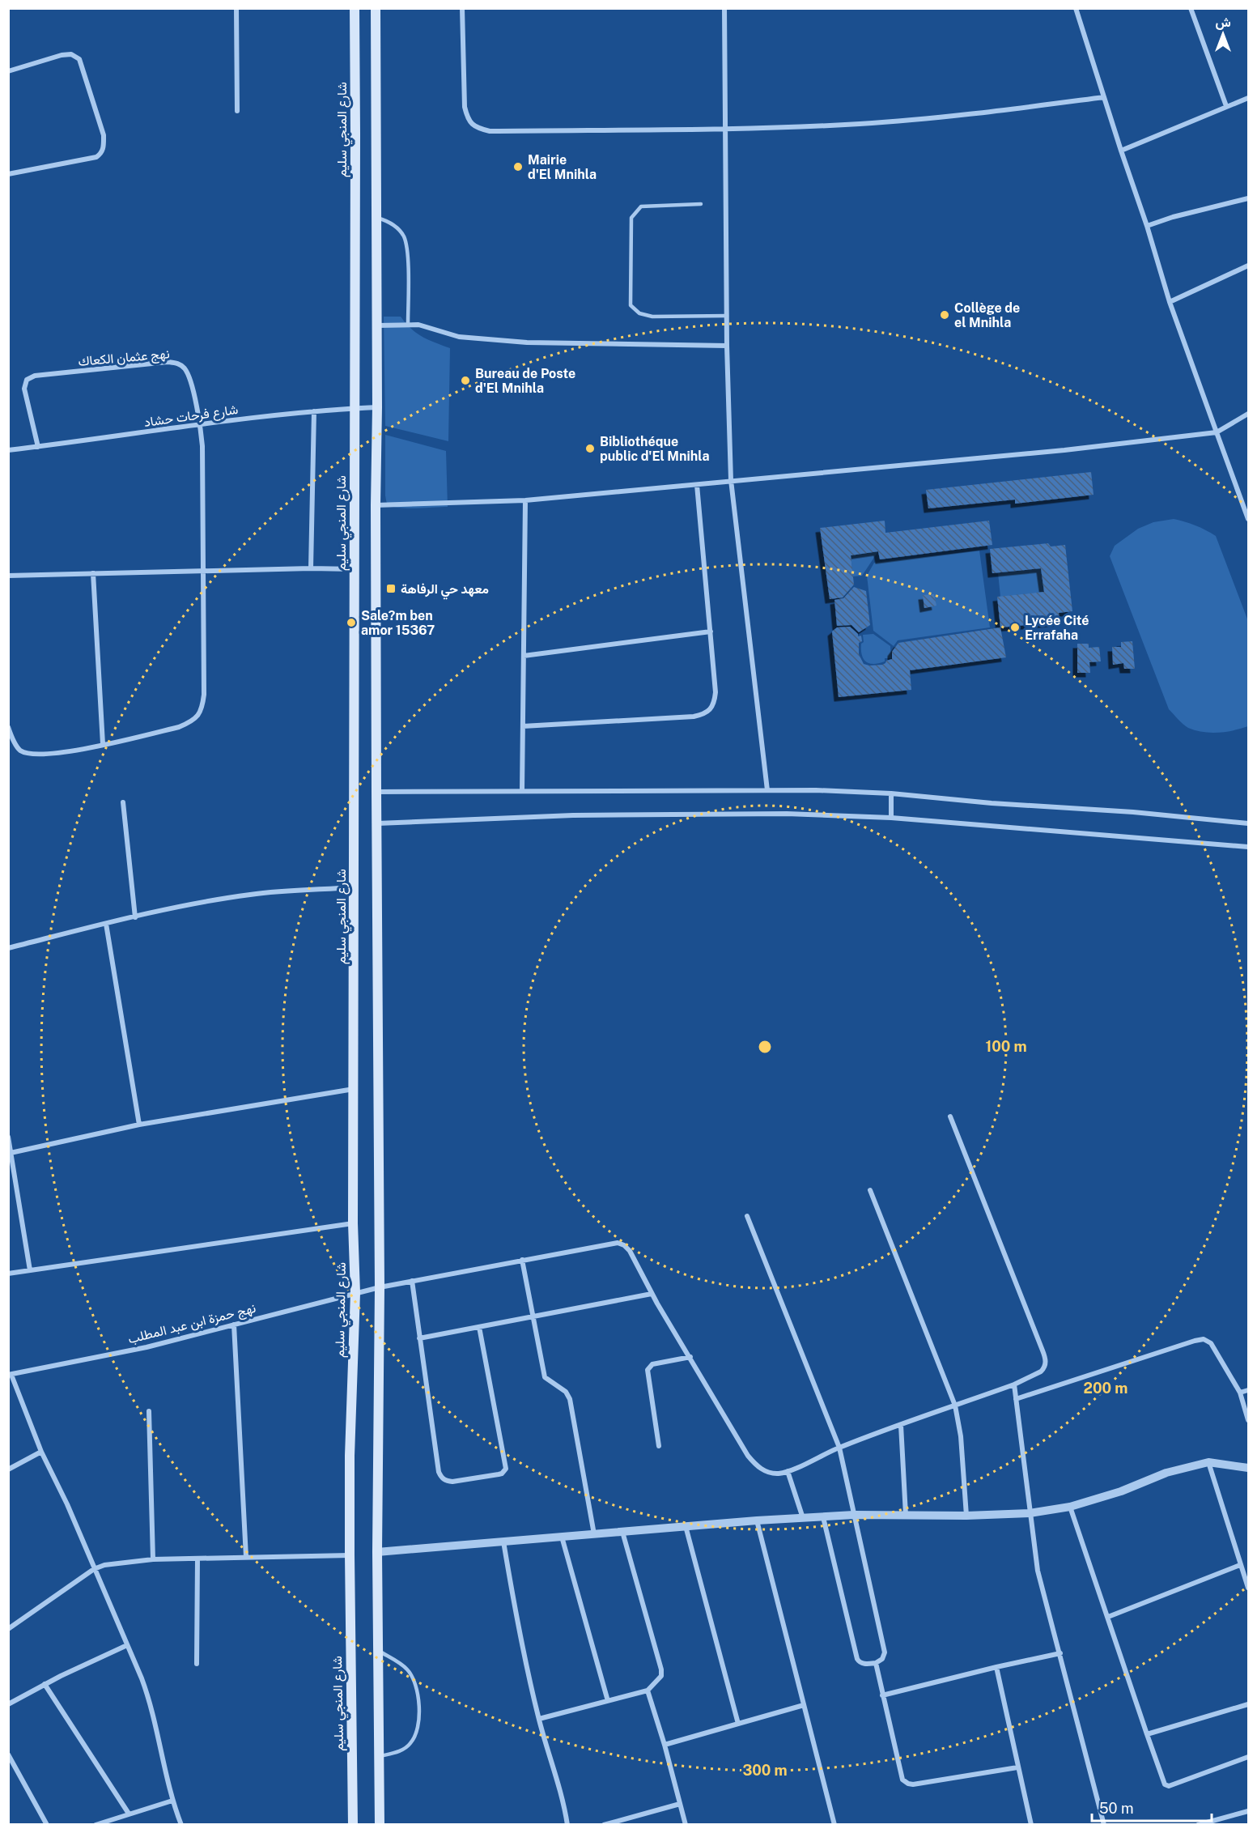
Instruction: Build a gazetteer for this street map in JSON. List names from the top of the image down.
{
  "streets": {
    "main road": ["شارع المنجي سليم"],
    "street": ["نهج عثمان الكعاك", "شارع فرحات حشاد", "نهج حمزة ابن عبد المطلب"]
  },
  "crossings": [
    ["شارع المنجي سليم", "شارع فرحات حشاد"],
    ["شارع المنجي سليم", "نهج حمزة ابن عبد المطلب"],
    ["نهج عثمان الكعاك", "شارع فرحات حشاد"]
  ],
  "places": {
    "other": [
      "Mairie d'El Mnihla",
      "Collège de el Mnihla",
      "Bureau de Poste d'El Mnihla",
      "Bibliothéque public d'El Mnihla",
      "Sale?m ben amor 15367",
      "Lycée Cité Errafaha"
    ],
    "transit": ["معهد حي الرفاهة"]
  },
  "scale_bar": "50 m",
  "north": "top",
  "rings": ["100 m", "200 m", "300 m"]
}
